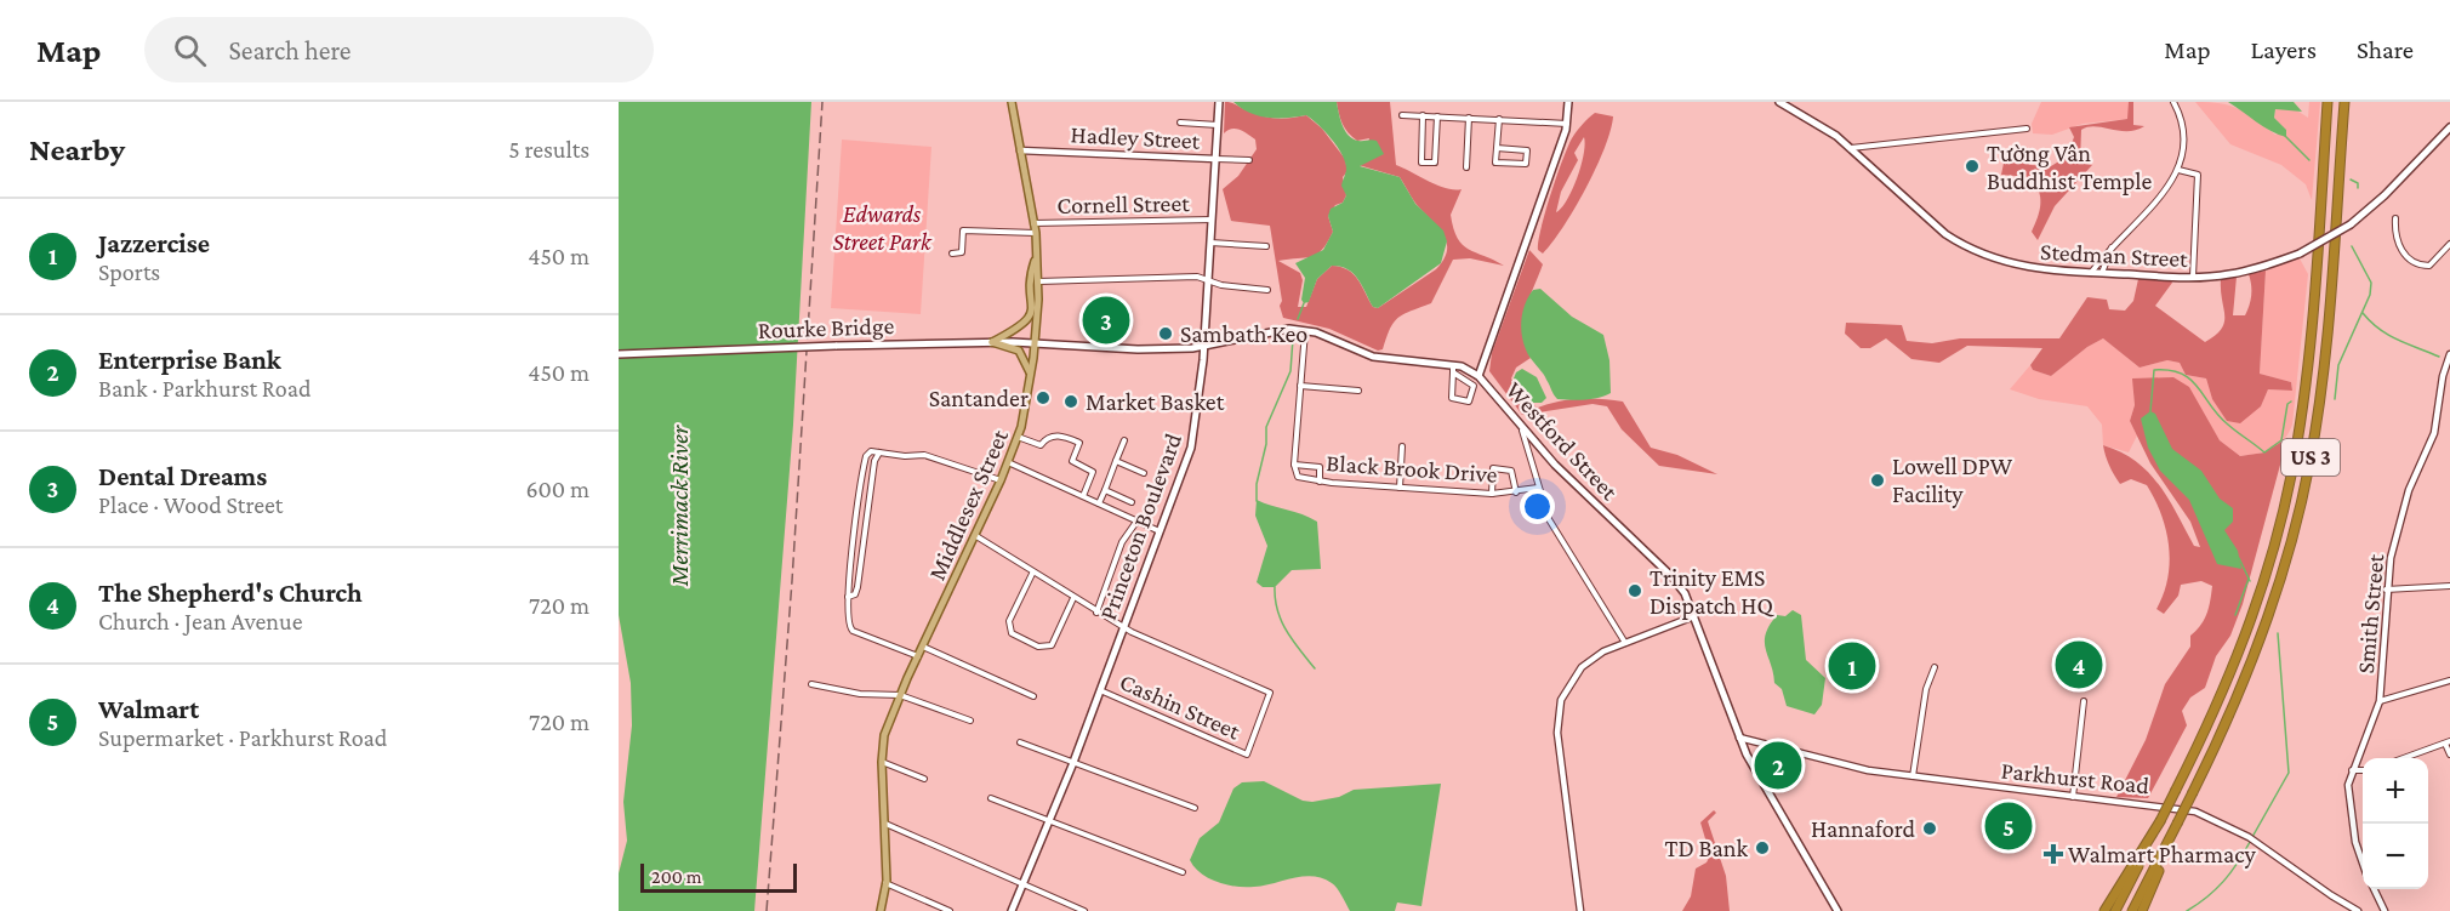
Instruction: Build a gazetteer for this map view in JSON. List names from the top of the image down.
{
  "streets": {
    "highway": ["US 3"],
    "main road": [
      "Stedman Street",
      "Rourke Bridge",
      "Westford Street",
      "Middlesex Street",
      "Princeton Boulevard"
    ],
    "street": [
      "Hadley Street",
      "Cornell Street",
      "Black Brook Drive",
      "Smith Street",
      "Cashin Street",
      "Parkhurst Road"
    ]
  },
  "crossings": [
    ["Hadley Street", "Middlesex Street"],
    ["Hadley Street", "Princeton Boulevard"],
    ["Cornell Street", "Middlesex Street"],
    ["Cornell Street", "Princeton Boulevard"],
    ["Rourke Bridge", "Black Brook Drive"],
    ["Rourke Bridge", "Middlesex Street"],
    ["Rourke Bridge", "Princeton Boulevard"],
    ["Westford Street", "Parkhurst Road"],
    ["Princeton Boulevard", "Cashin Street"]
  ],
  "water": ["Merrimack River"],
  "parks": ["Edwards Street Park"],
  "places": {
    "other": [
      "Tường Vân Buddhist Temple",
      "Sambath Keo",
      "Santander",
      "Market Basket",
      "Lowell DPW Facility",
      "Trinity EMS Dispatch HQ",
      "Hannaford",
      "TD Bank"
    ],
    "health": ["Walmart Pharmacy"]
  },
  "scale_bar": "200 m",
  "page": {
    "header": "Map",
    "search": "Search here",
    "nav": ["Map", "Layers", "Share"],
    "heading": ["Nearby", "5 results"],
    "list": [
      {
        "mark": "1",
        "name": "Jazzercise",
        "note": "Sports",
        "value": "450 m"
      },
      {
        "mark": "2",
        "name": "Enterprise Bank",
        "note": "Bank · Parkhurst Road",
        "value": "450 m"
      },
      {
        "mark": "3",
        "name": "Dental Dreams",
        "note": "Place · Wood Street",
        "value": "600 m"
      },
      {
        "mark": "4",
        "name": "The Shepherd's Church",
        "note": "Church · Jean Avenue",
        "value": "720 m"
      },
      {
        "mark": "5",
        "name": "Walmart",
        "note": "Supermarket · Parkhurst Road",
        "value": "720 m"
      }
    ],
    "pins": [
      "3",
      "4",
      "1",
      "2",
      "5"
    ],
    "map_buttons": ["+", "−"],
    "scale": "200 m"
  }
}
